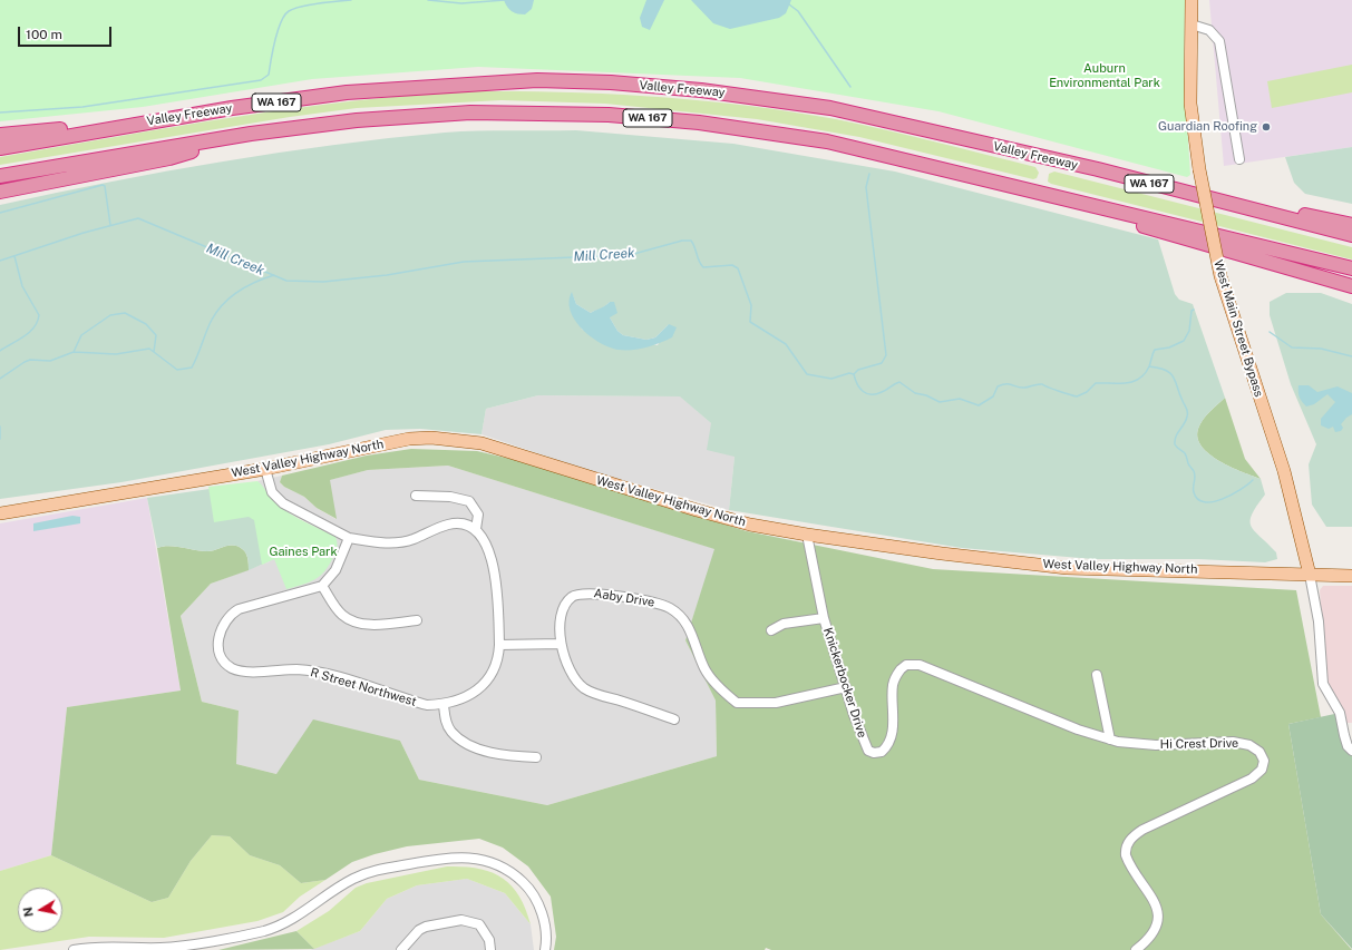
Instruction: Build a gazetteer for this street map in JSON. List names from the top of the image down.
{
  "streets": {
    "highway": ["Valley Freeway", "WA 167"],
    "main road": ["West Main Street Bypass", "West Valley Highway North"],
    "street": [
      "Aaby Drive",
      "Knickerbocker Drive",
      "R Street Northwest",
      "Hi Crest Drive"
    ]
  },
  "crossings": [
    ["West Main Street Bypass", "West Valley Highway North"],
    ["West Valley Highway North", "Knickerbocker Drive"],
    ["Aaby Drive", "Knickerbocker Drive"],
    ["Knickerbocker Drive", "Hi Crest Drive"]
  ],
  "water": ["Mill Creek"],
  "parks": ["Auburn Environmental Park", "Gaines Park"],
  "places": ["Guardian Roofing"],
  "scale_bar": "100 m",
  "north": "left"
}
